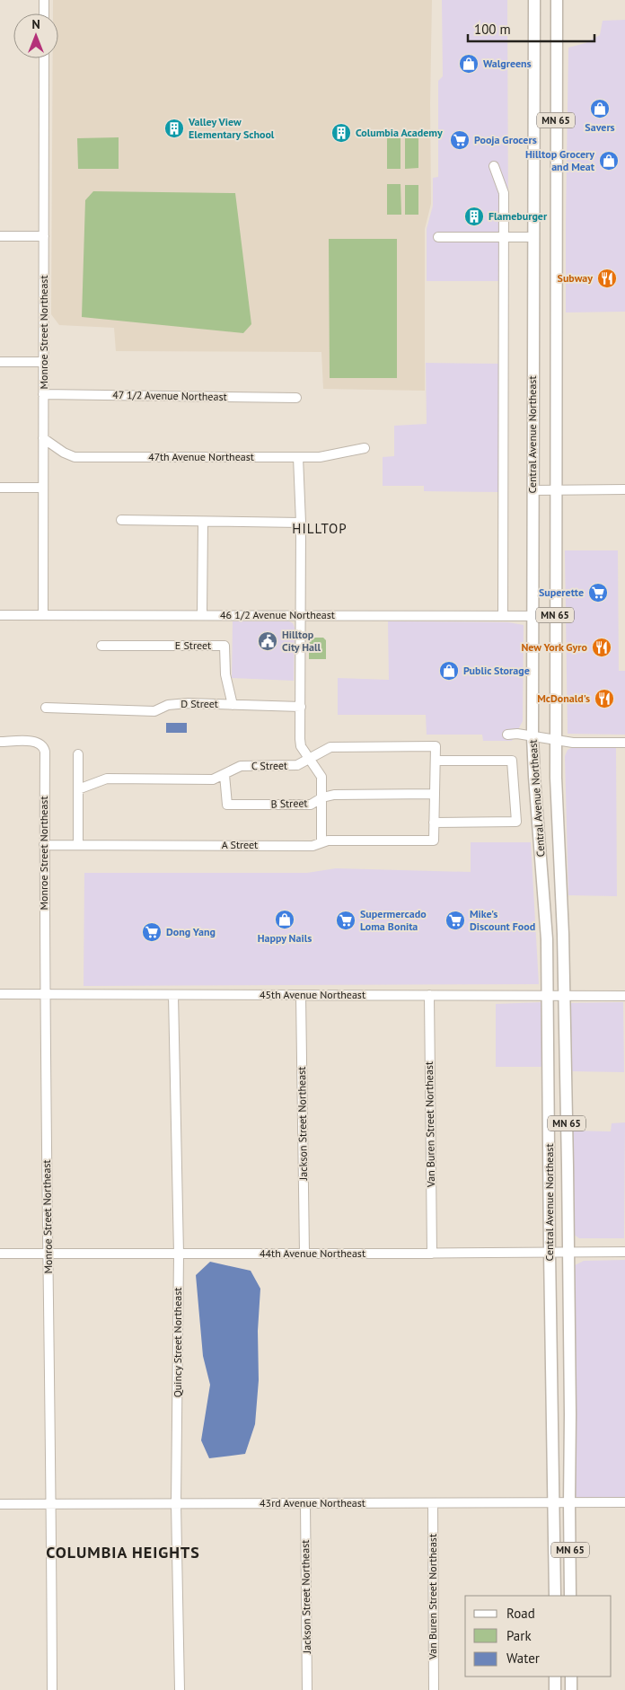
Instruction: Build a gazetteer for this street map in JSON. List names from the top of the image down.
{
  "streets": {
    "main road": ["MN 65", "Central Avenue Northeast"],
    "street": [
      "Monroe Street Northeast",
      "47 1/2 Avenue Northeast",
      "47th Avenue Northeast",
      "46 1/2 Avenue Northeast",
      "E Street",
      "D Street",
      "C Street",
      "B Street",
      "A Street",
      "45th Avenue Northeast",
      "Jackson Street Northeast",
      "Van Buren Street Northeast",
      "44th Avenue Northeast",
      "Quincy Street Northeast",
      "43rd Avenue Northeast"
    ]
  },
  "crossings": [
    ["Monroe Street Northeast", "47 1/2 Avenue Northeast"],
    ["Monroe Street Northeast", "47th Avenue Northeast"],
    ["Monroe Street Northeast", "46 1/2 Avenue Northeast"],
    ["Monroe Street Northeast", "A Street"],
    ["Monroe Street Northeast", "45th Avenue Northeast"],
    ["Monroe Street Northeast", "44th Avenue Northeast"],
    ["Monroe Street Northeast", "43rd Avenue Northeast"],
    ["Central Avenue Northeast", "46 1/2 Avenue Northeast"],
    ["Central Avenue Northeast", "45th Avenue Northeast"],
    ["Central Avenue Northeast", "44th Avenue Northeast"],
    ["Central Avenue Northeast", "43rd Avenue Northeast"],
    ["E Street", "D Street"],
    ["C Street", "B Street"],
    ["45th Avenue Northeast", "Jackson Street Northeast"],
    ["45th Avenue Northeast", "Van Buren Street Northeast"],
    ["45th Avenue Northeast", "Quincy Street Northeast"],
    ["Jackson Street Northeast", "44th Avenue Northeast"],
    ["Jackson Street Northeast", "43rd Avenue Northeast"],
    ["Van Buren Street Northeast", "44th Avenue Northeast"],
    ["Van Buren Street Northeast", "43rd Avenue Northeast"],
    ["44th Avenue Northeast", "Quincy Street Northeast"],
    ["Quincy Street Northeast", "43rd Avenue Northeast"]
  ],
  "districts": ["HILLTOP", "COLUMBIA HEIGHTS"],
  "places": {
    "shop": [
      "Walgreens",
      "Savers",
      "Hilltop Grocery and Meat",
      "Public Storage",
      "Happy Nails"
    ],
    "building": ["Valley View Elementary School", "Columbia Academy", "Flameburger"],
    "supermarket": [
      "Pooja Grocers",
      "Superette",
      "Supermercado Loma Bonita",
      "Mike's Discount Food",
      "Dong Yang"
    ],
    "restaurant": ["Subway", "New York Gyro", "McDonald's"],
    "public building": ["Hilltop City Hall"]
  },
  "legend": ["Road", "Park", "Water"],
  "scale_bar": "100 m",
  "north": "top"
}
